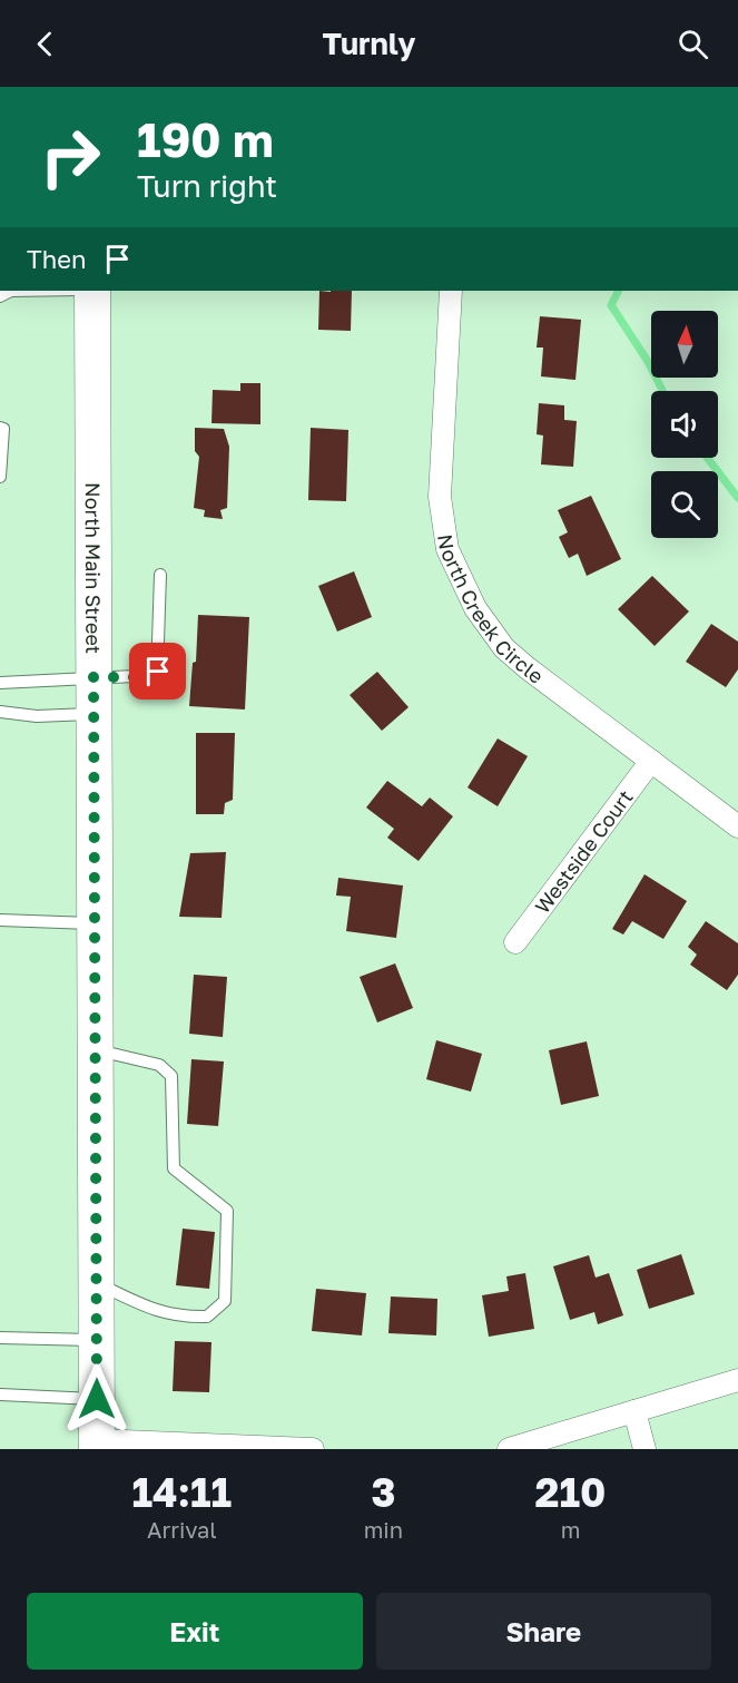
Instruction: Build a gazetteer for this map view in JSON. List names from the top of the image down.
{
  "streets": {
    "main road": ["North Main Street"],
    "street": ["North Creek Circle", "Westside Court"]
  },
  "crossings": [
    ["North Creek Circle", "Westside Court"]
  ],
  "north": "top",
  "page": {
    "header": "Turnly",
    "turn": ["190 m", "Turn right"],
    "then": "Then",
    "eta": [
      "14:11",
      "Arrival",
      "3",
      "min",
      "210",
      "m"
    ],
    "buttons": ["Exit", "Share"]
  }
}
